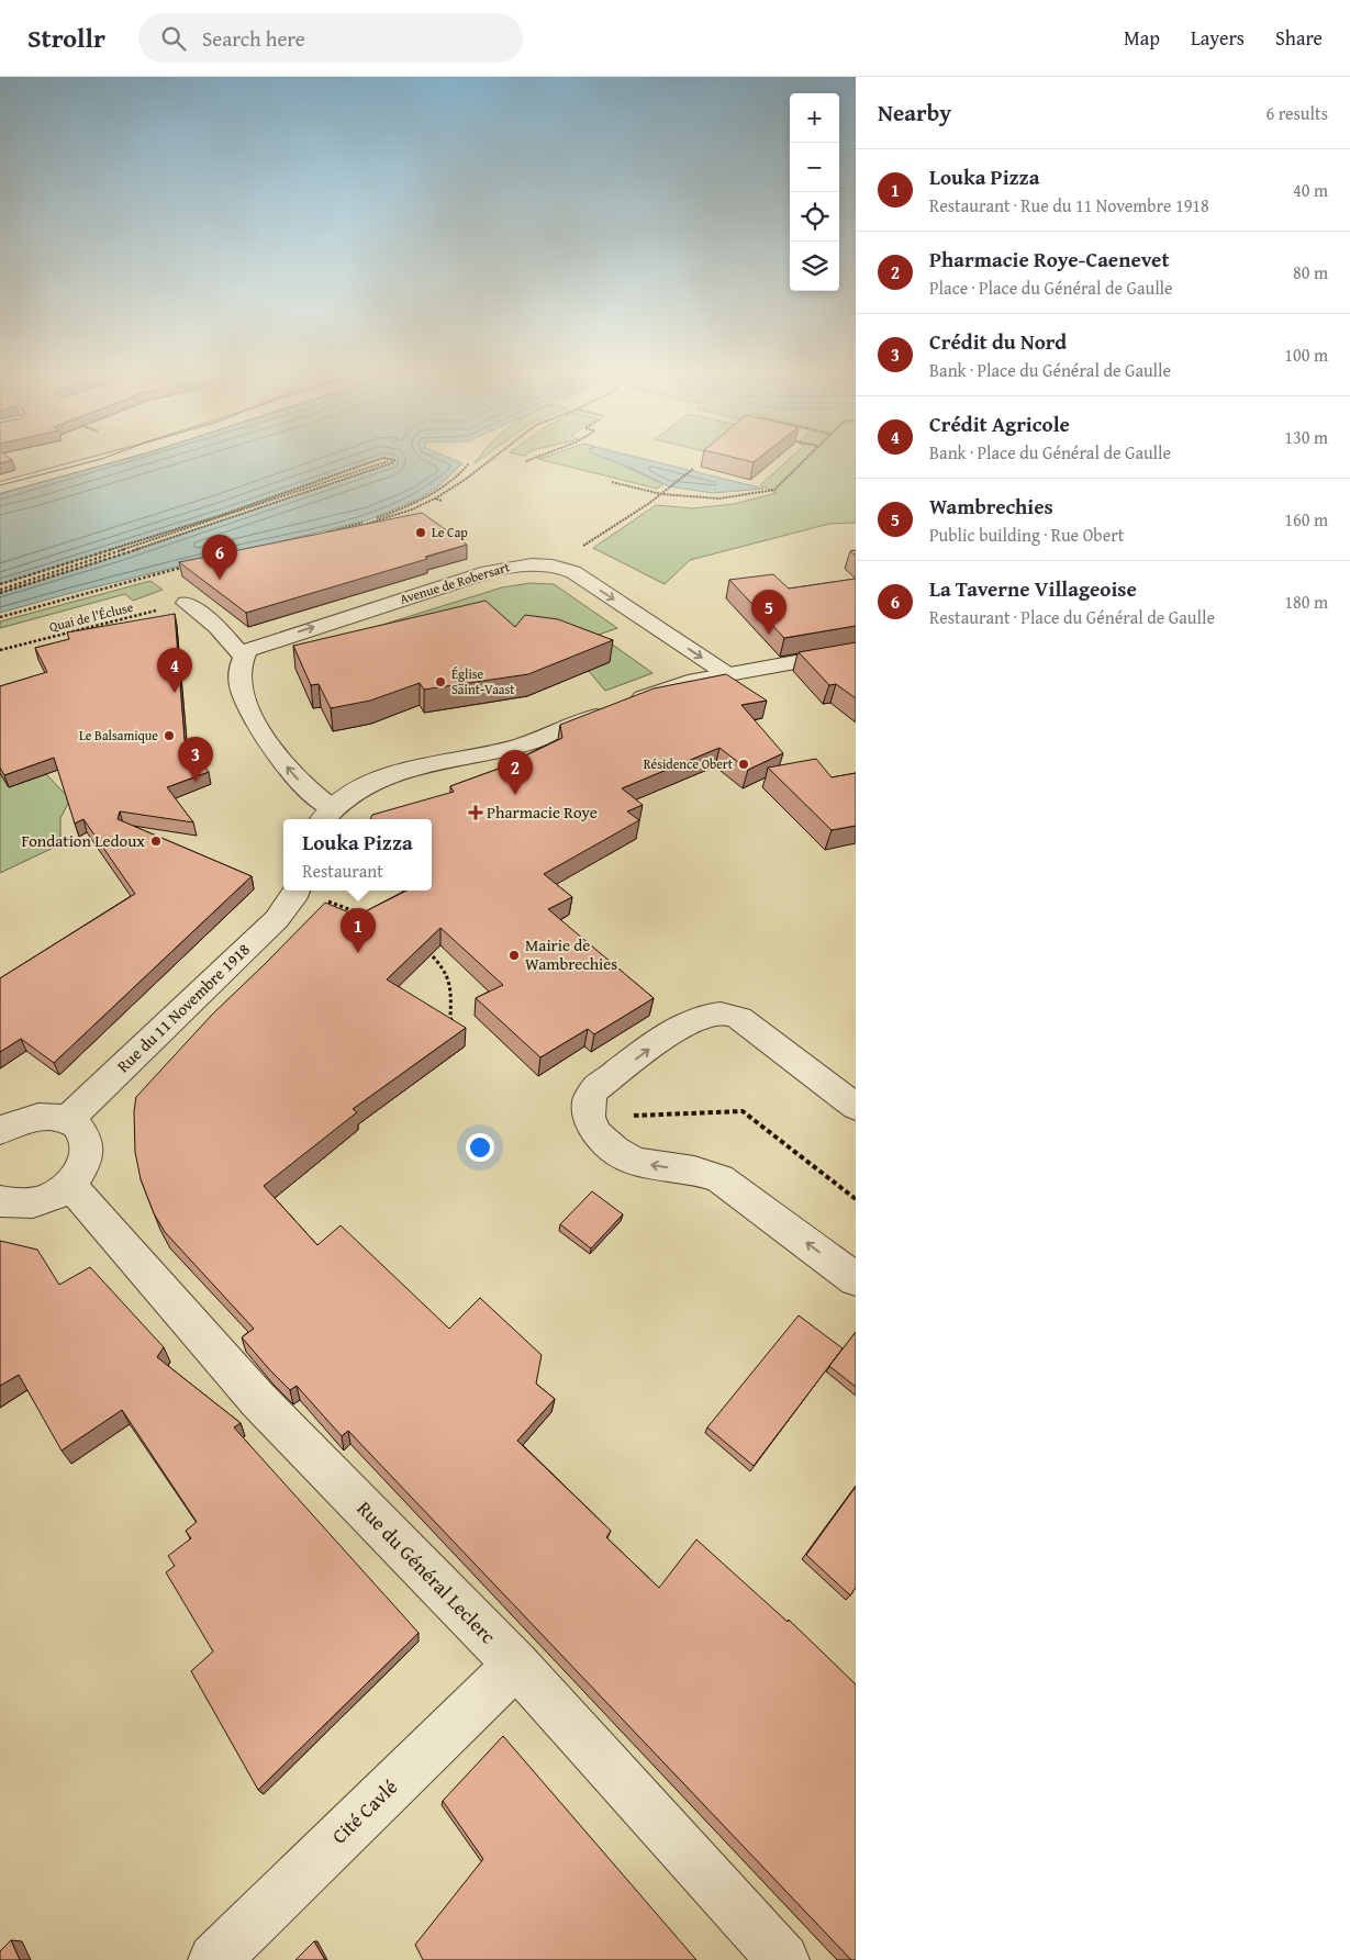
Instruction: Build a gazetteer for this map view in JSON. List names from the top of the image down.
{
  "streets": {
    "street": [
      "Avenue de Robersart",
      "Rue du 11 Novembre 1918",
      "Rue du Général Leclerc",
      "Cité Cavlé"
    ],
    "path": ["Quai de l'Écluse"]
  },
  "crossings": [
    ["Rue du Général Leclerc", "Cité Cavlé"]
  ],
  "places": {
    "other": [
      "Le Cap",
      "Église Saint-Vaast",
      "Le Balsamique",
      "Résidence Obert",
      "Fondation Ledoux",
      "Mairie de Wambrechies"
    ],
    "health": ["Pharmacie Roye"]
  },
  "page": {
    "header": "Strollr",
    "search": "Search here",
    "nav": ["Map", "Layers", "Share"],
    "heading": ["Nearby", "6 results"],
    "map_buttons": ["+", "−"],
    "list": [
      {
        "mark": "1",
        "name": "Louka Pizza",
        "note": "Restaurant · Rue du 11 Novembre 1918",
        "value": "40 m"
      },
      {
        "mark": "2",
        "name": "Pharmacie Roye-Caenevet",
        "note": "Place · Place du Général de Gaulle",
        "value": "80 m"
      },
      {
        "mark": "3",
        "name": "Crédit du Nord",
        "note": "Bank · Place du Général de Gaulle",
        "value": "100 m"
      },
      {
        "mark": "4",
        "name": "Crédit Agricole",
        "note": "Bank · Place du Général de Gaulle",
        "value": "130 m"
      },
      {
        "mark": "5",
        "name": "Wambrechies",
        "note": "Public building · Rue Obert",
        "value": "160 m"
      },
      {
        "mark": "6",
        "name": "La Taverne Villageoise",
        "note": "Restaurant · Place du Général de Gaulle",
        "value": "180 m"
      }
    ],
    "pins": [
      "6",
      "5",
      "4",
      "3",
      "2",
      "1"
    ],
    "popup": ["Louka Pizza", "Restaurant"]
  }
}
